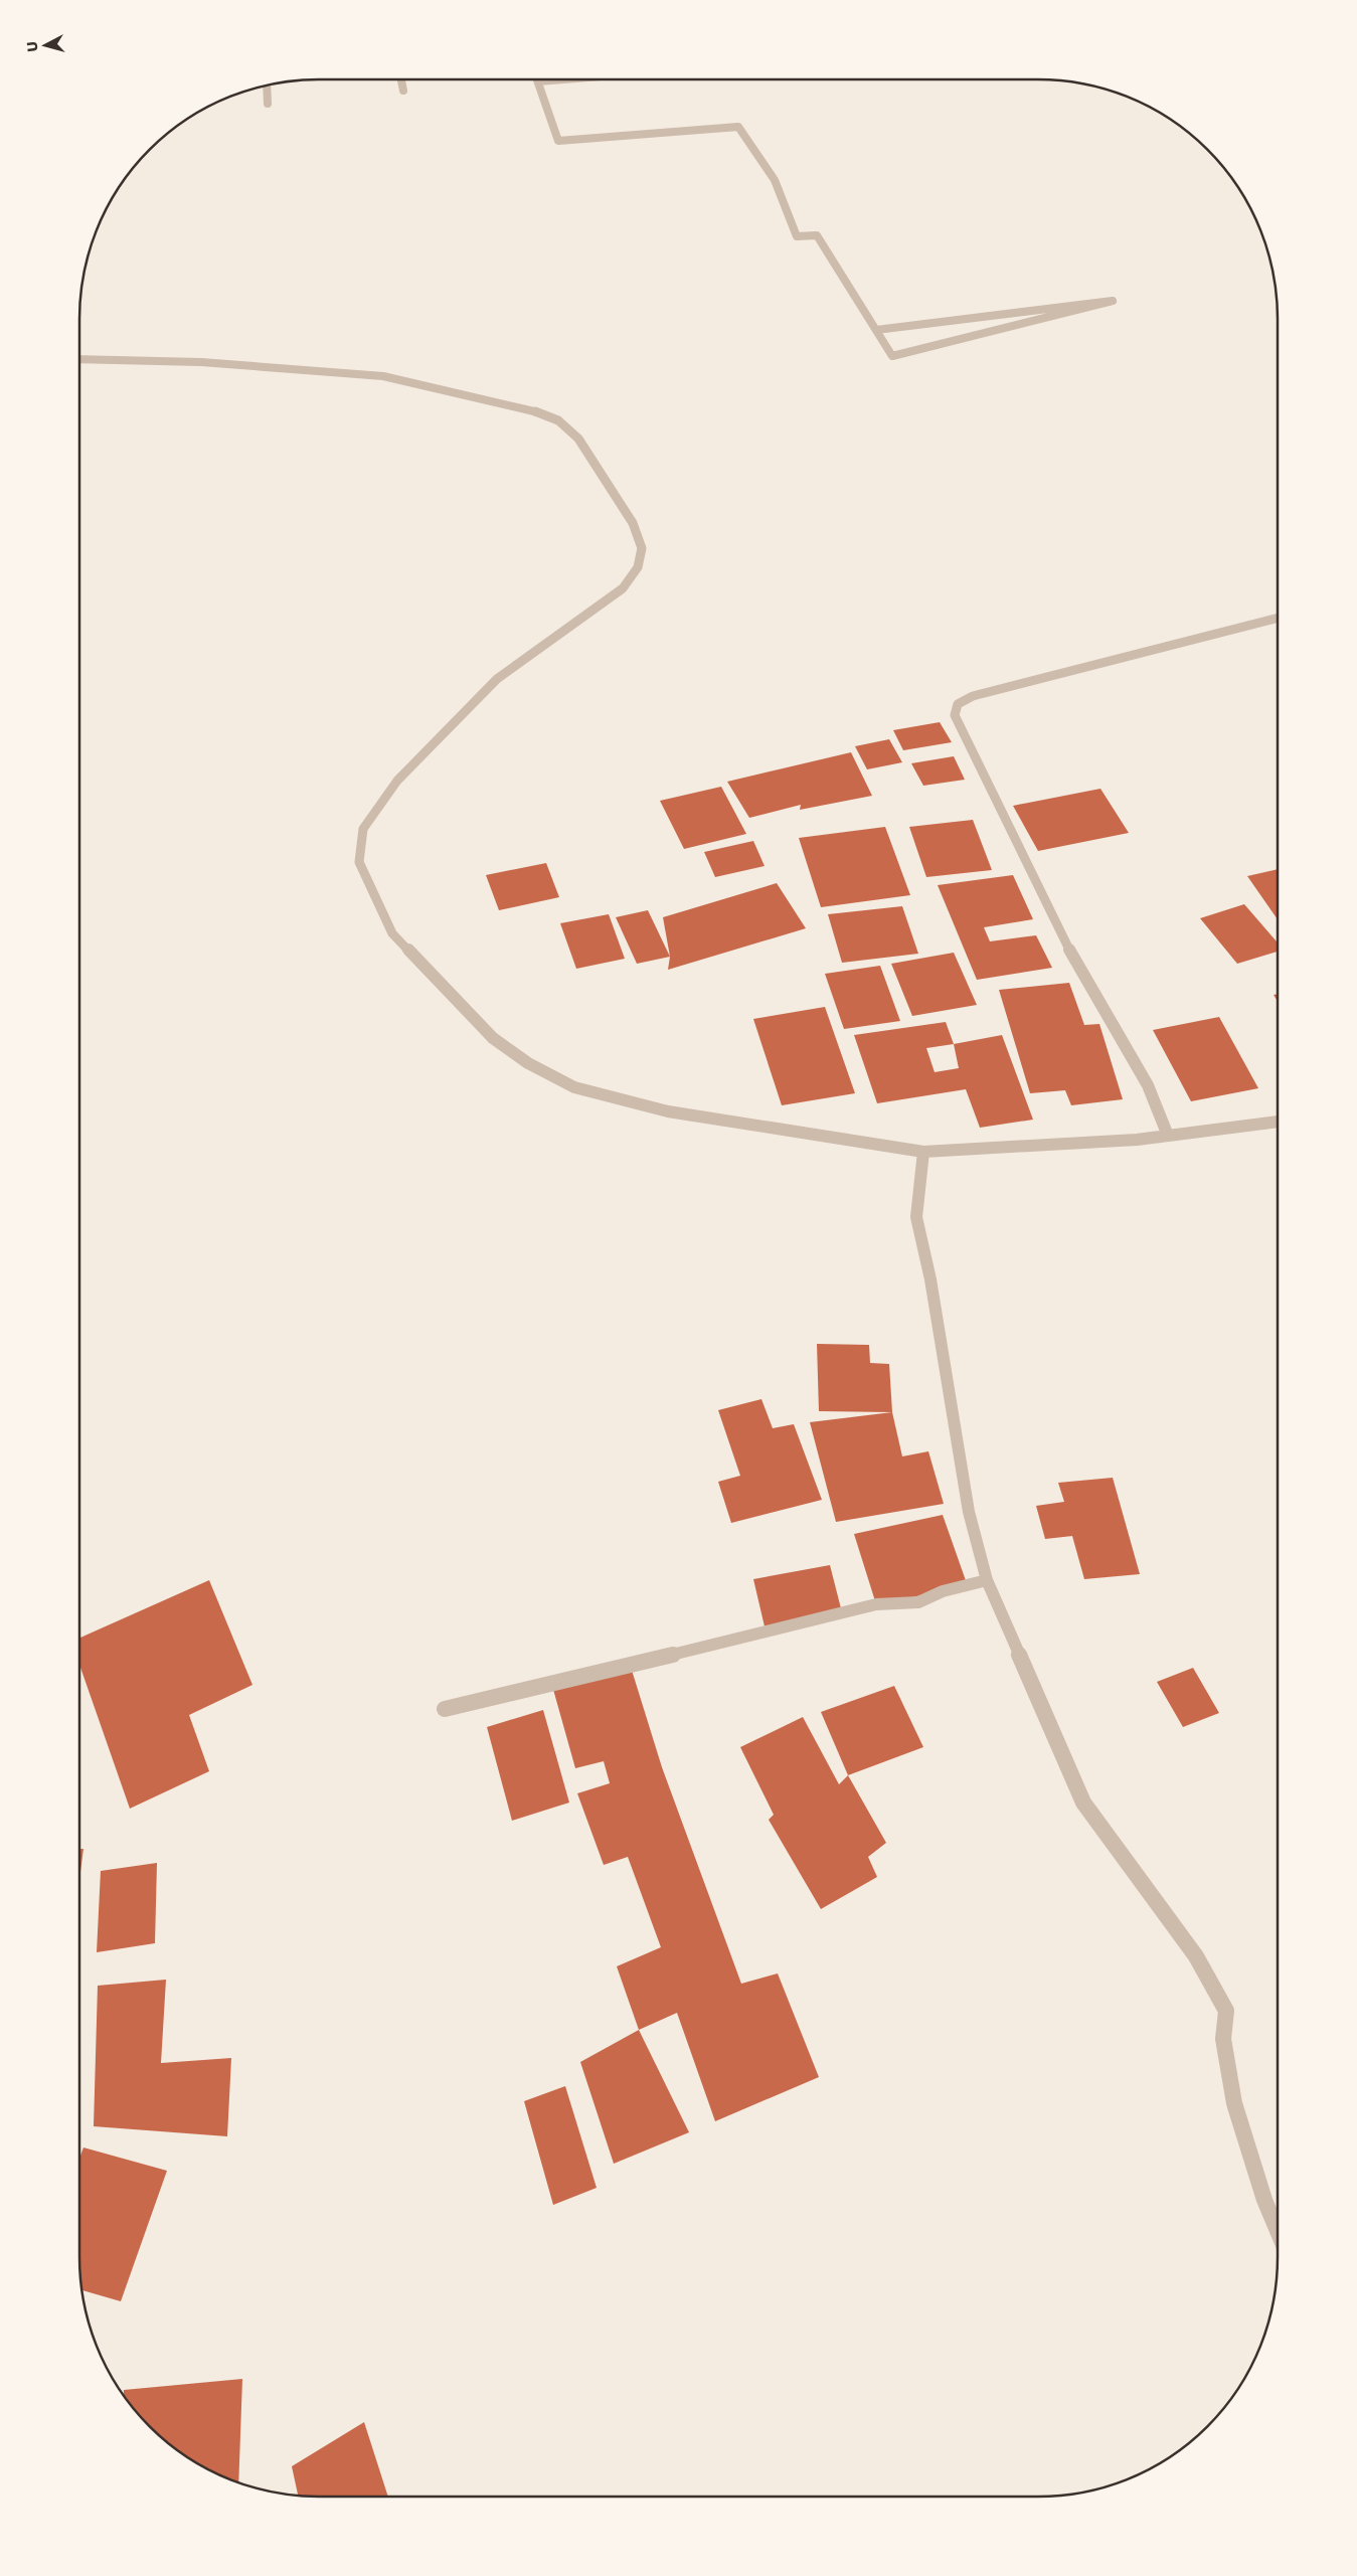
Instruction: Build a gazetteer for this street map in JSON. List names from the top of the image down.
{
  "north": "left"
}
